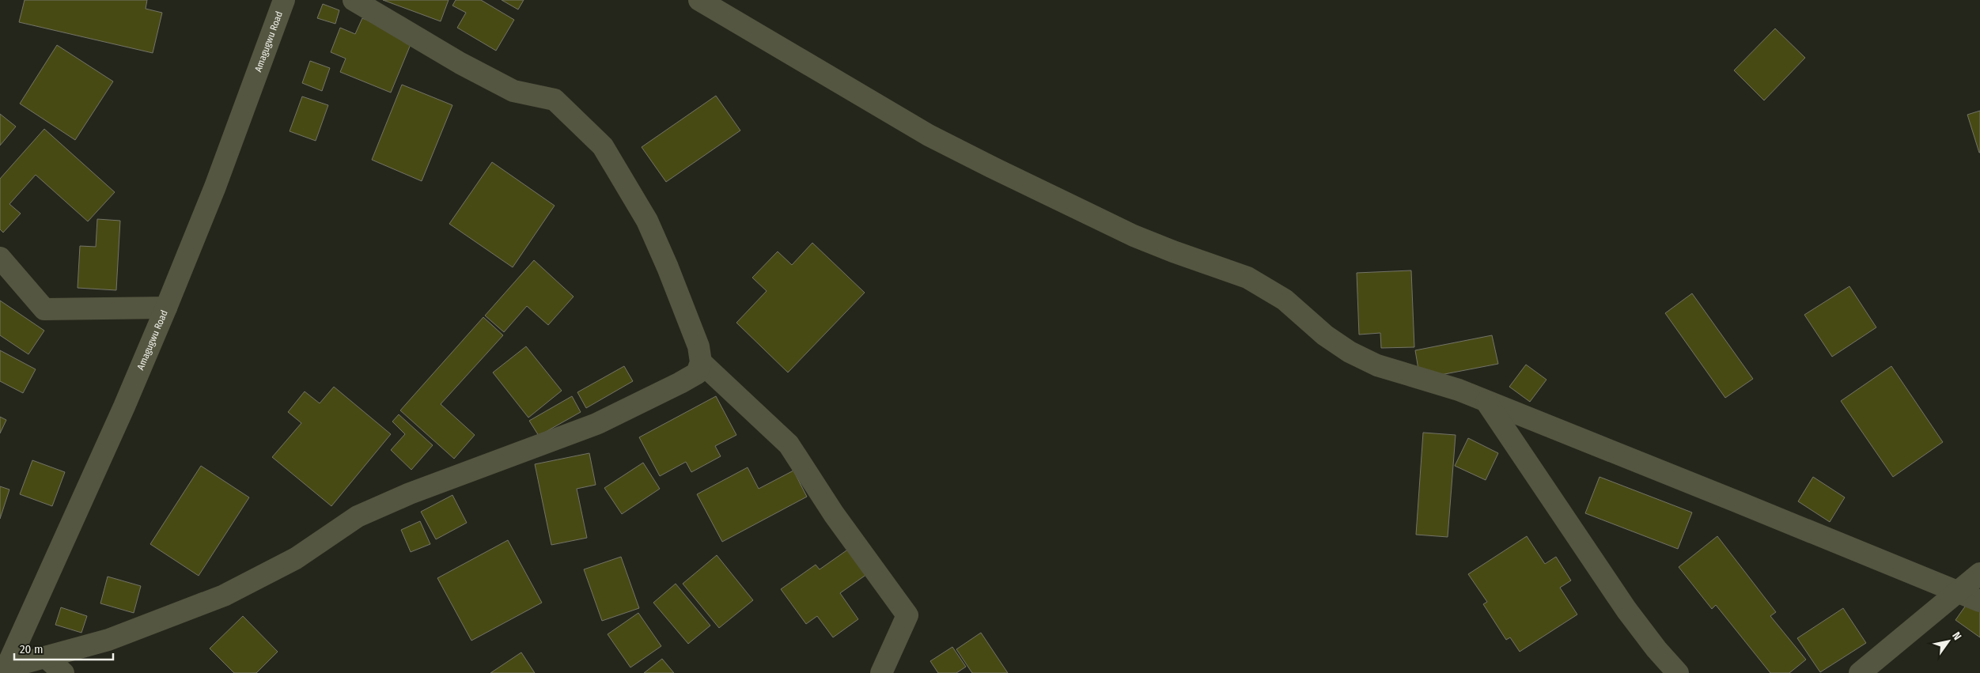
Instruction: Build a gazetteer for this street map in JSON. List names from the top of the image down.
{
  "streets": {
    "street": ["Amagugwu Road"]
  },
  "scale_bar": "20 m",
  "north": "top right"
}
